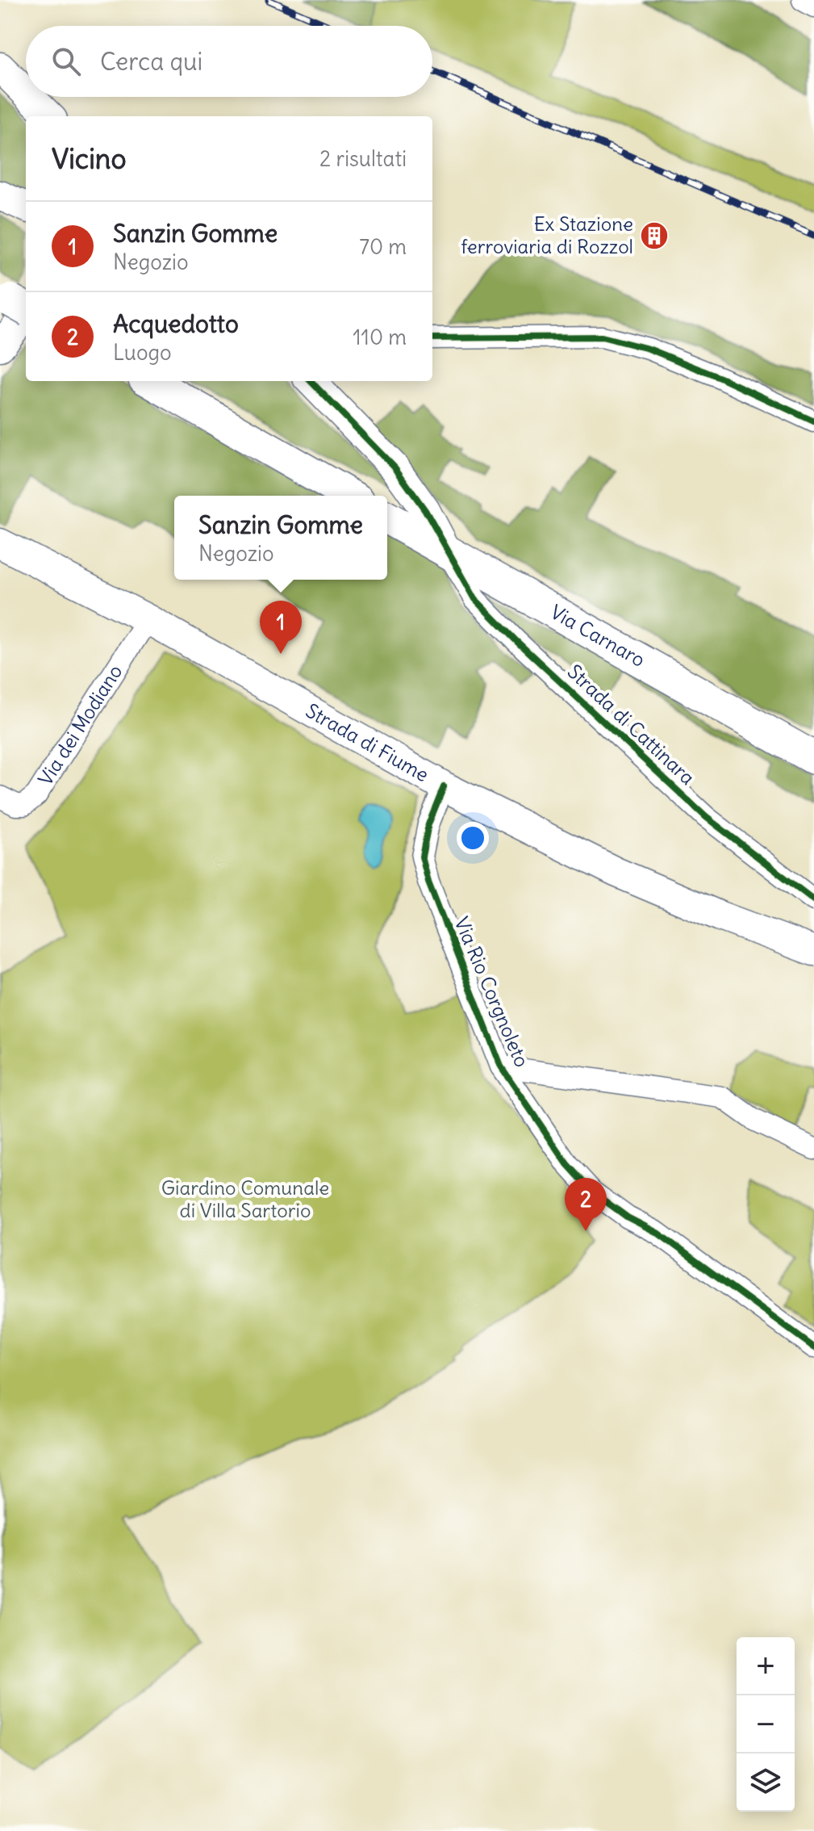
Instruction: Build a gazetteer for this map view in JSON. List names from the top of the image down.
{
  "streets": {
    "main road": ["Via Carnaro", "Strada di Fiume"],
    "street": ["Via dei Modiano", "Strada di Cattinara", "Via Rio Corgnoleto"]
  },
  "crossings": [
    ["Via Carnaro", "Strada di Cattinara"],
    ["Via dei Modiano", "Strada di Fiume"],
    ["Strada di Fiume", "Via Rio Corgnoleto"]
  ],
  "parks": ["Giardino Comunale di Villa Sartorio"],
  "places": {
    "building": ["Ex Stazione ferroviaria di Rozzol"]
  },
  "page": {
    "search": "Cerca qui",
    "heading": ["Vicino", "2 risultati"],
    "list": [
      {
        "mark": "1",
        "name": "Sanzin Gomme",
        "note": "Negozio",
        "value": "70 m"
      },
      {
        "mark": "2",
        "name": "Acquedotto",
        "note": "Luogo",
        "value": "110 m"
      }
    ],
    "popup": ["Sanzin Gomme", "Negozio"],
    "pins": ["1", "2"],
    "map_buttons": ["+", "−"]
  }
}
